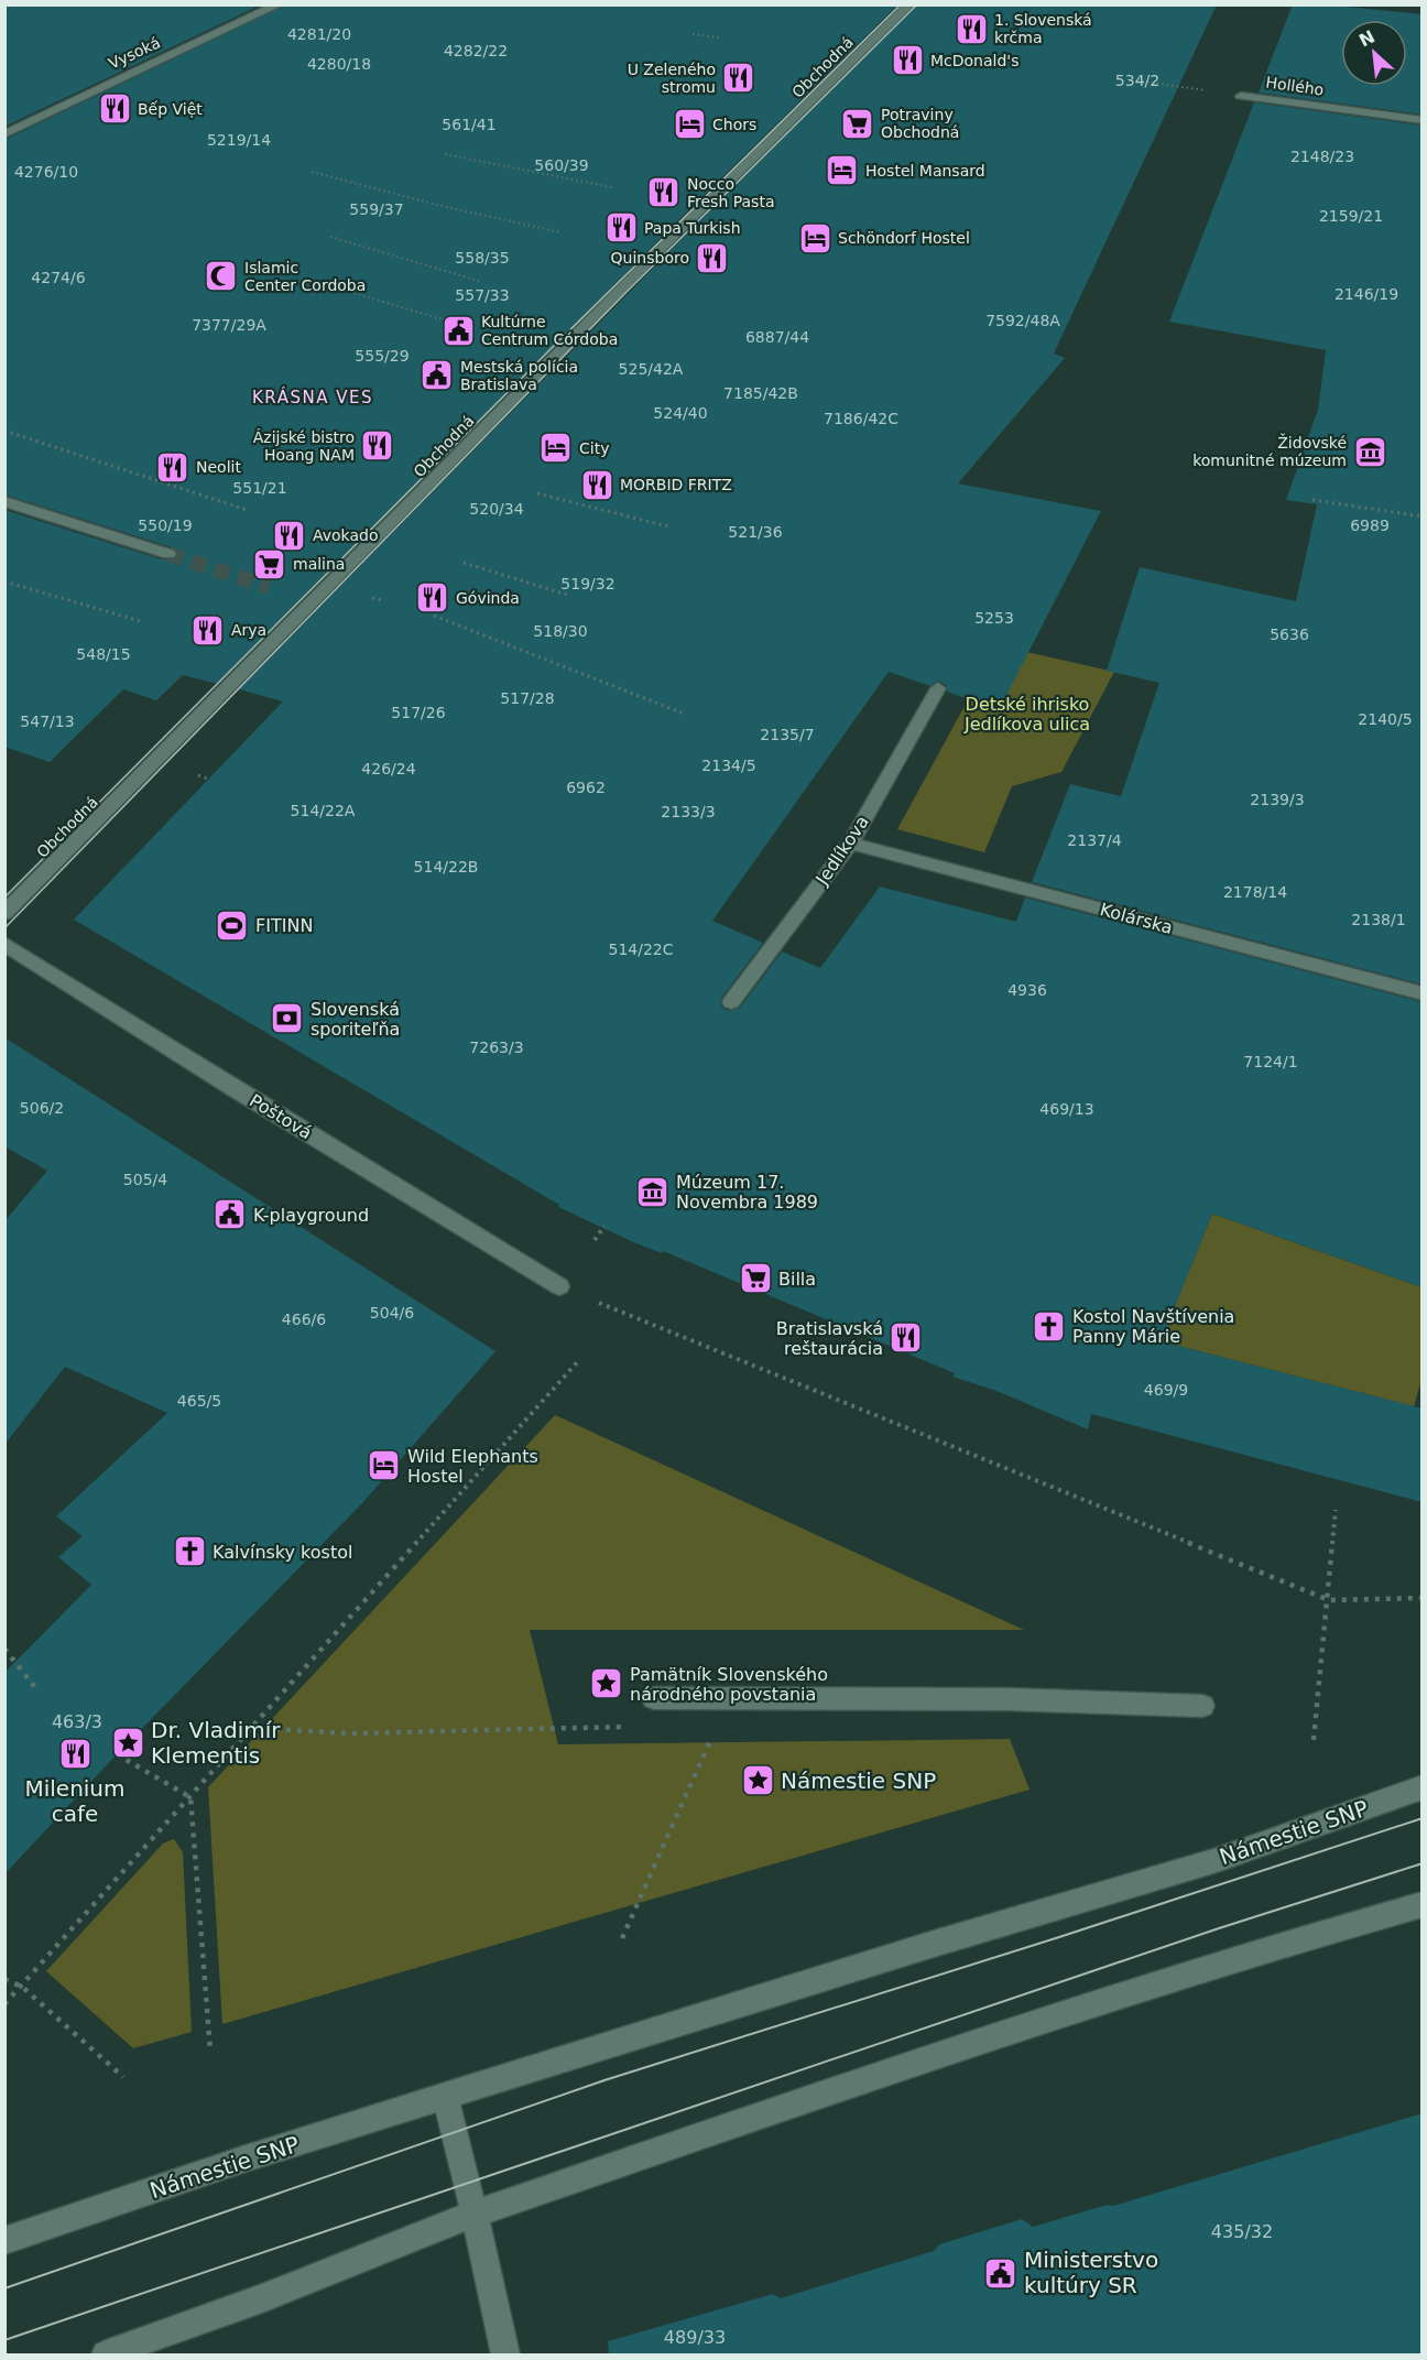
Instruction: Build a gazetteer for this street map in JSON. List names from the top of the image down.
{
  "streets": {
    "street": [
      "Vysoká",
      "Obchodná",
      "Hollého",
      "Jedlíkova",
      "Kolárska",
      "Poštová",
      "Námestie SNP"
    ]
  },
  "crossings": [
    ["Jedlíkova", "Kolárska"]
  ],
  "districts": ["KRÁSNA VES"],
  "parks": ["Detské ihrisko Jedlíkova ulica"],
  "places": {
    "restaurant": [
      "1. Slovenská krčma",
      "McDonald's",
      "U Zeleného stromu",
      "Bếp Việt",
      "Nocco Fresh Pasta",
      "Papa Turkish",
      "Quinsboro",
      "Ázijské bistro Hoang NAM",
      "Neolit",
      "MORBID FRITZ",
      "Avokado",
      "Góvinda",
      "Arya",
      "Bratislavská reštaurácia",
      "Milenium cafe"
    ],
    "supermarket": ["Potraviny Obchodná", "malina", "Billa"],
    "hotel": [
      "Chors",
      "Hostel Mansard",
      "Schöndorf Hostel",
      "City",
      "Wild Elephants Hostel"
    ],
    "mosque": ["Islamic Center Cordoba"],
    "public building": [
      "Kultúrne Centrum Córdoba",
      "Mestská polícia Bratislava",
      "K-playground",
      "Ministerstvo kultúry SR"
    ],
    "museum": ["Židovské komunitné múzeum", "Múzeum 17. Novembra 1989"],
    "sports": ["FITINN"],
    "bank": ["Slovenská sporiteľňa"],
    "church": ["Kostol Navštívenia Panny Márie", "Kalvínsky kostol"],
    "place": ["Pamätník Slovenského národného povstania", "Dr. Vladimír Klementis", "Námestie SNP"]
  },
  "house_numbers": [
    "4281/20",
    "4282/22",
    "4280/18",
    "534/2",
    "561/41",
    "5219/14",
    "2148/23",
    "560/39",
    "4276/10",
    "559/37",
    "2159/21",
    "558/35",
    "4274/6",
    "2146/19",
    "557/33",
    "7592/48A",
    "7377/29A",
    "6887/44",
    "555/29",
    "525/42A",
    "7185/42B",
    "524/40",
    "7186/42C",
    "551/21",
    "520/34",
    "550/19",
    "6989",
    "521/36",
    "519/32",
    "5253",
    "518/30",
    "5636",
    "548/15",
    "517/28",
    "517/26",
    "2140/5",
    "547/13",
    "2135/7",
    "2134/5",
    "426/24",
    "6962",
    "2139/3",
    "514/22A",
    "2133/3",
    "2137/4",
    "514/22B",
    "2178/14",
    "2138/1",
    "514/22C",
    "4936",
    "7263/3",
    "7124/1",
    "506/2",
    "469/13",
    "505/4",
    "504/6",
    "466/6",
    "469/9",
    "465/5",
    "463/3",
    "435/32",
    "489/33"
  ],
  "north": "top left"
}
